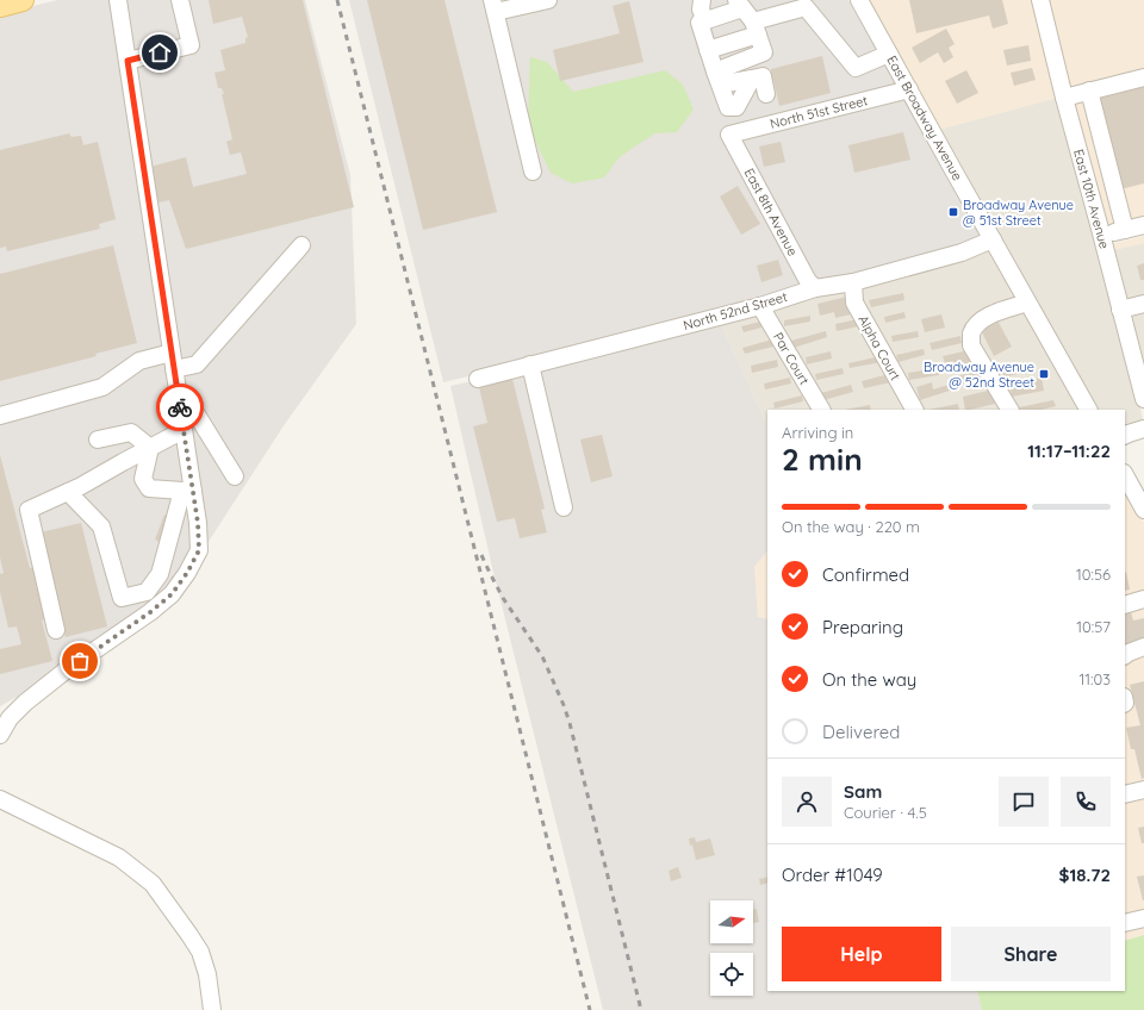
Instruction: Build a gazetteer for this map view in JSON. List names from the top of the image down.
{
  "streets": {
    "street": [
      "North 51st Street",
      "East Broadway Avenue",
      "East 10th Avenue",
      "East 8th Avenue",
      "North 52nd Street",
      "Alpha Court",
      "Par Court"
    ]
  },
  "crossings": [
    ["North 51st Street", "East Broadway Avenue"],
    ["North 51st Street", "East 8th Avenue"],
    ["East Broadway Avenue", "North 52nd Street"],
    ["East 8th Avenue", "North 52nd Street"],
    ["North 52nd Street", "Alpha Court"],
    ["North 52nd Street", "Par Court"]
  ],
  "places": {
    "transit": ["Broadway Avenue @ 51st Street", "Broadway Avenue @ 52nd Street"]
  },
  "north": "right",
  "page": {
    "heading": ["2 min", "Arriving in", "11:17–11:22"],
    "panel": [
      "Sam",
      "Courier · 4.5",
      "Order #1049",
      "$18.72"
    ],
    "bar": "On the way · 220 m",
    "list": [
      ["Confirmed", "10:56"],
      ["Preparing", "10:57"],
      ["On the way", "11:03"],
      "Delivered"
    ],
    "buttons": ["Help", "Share"]
  }
}
